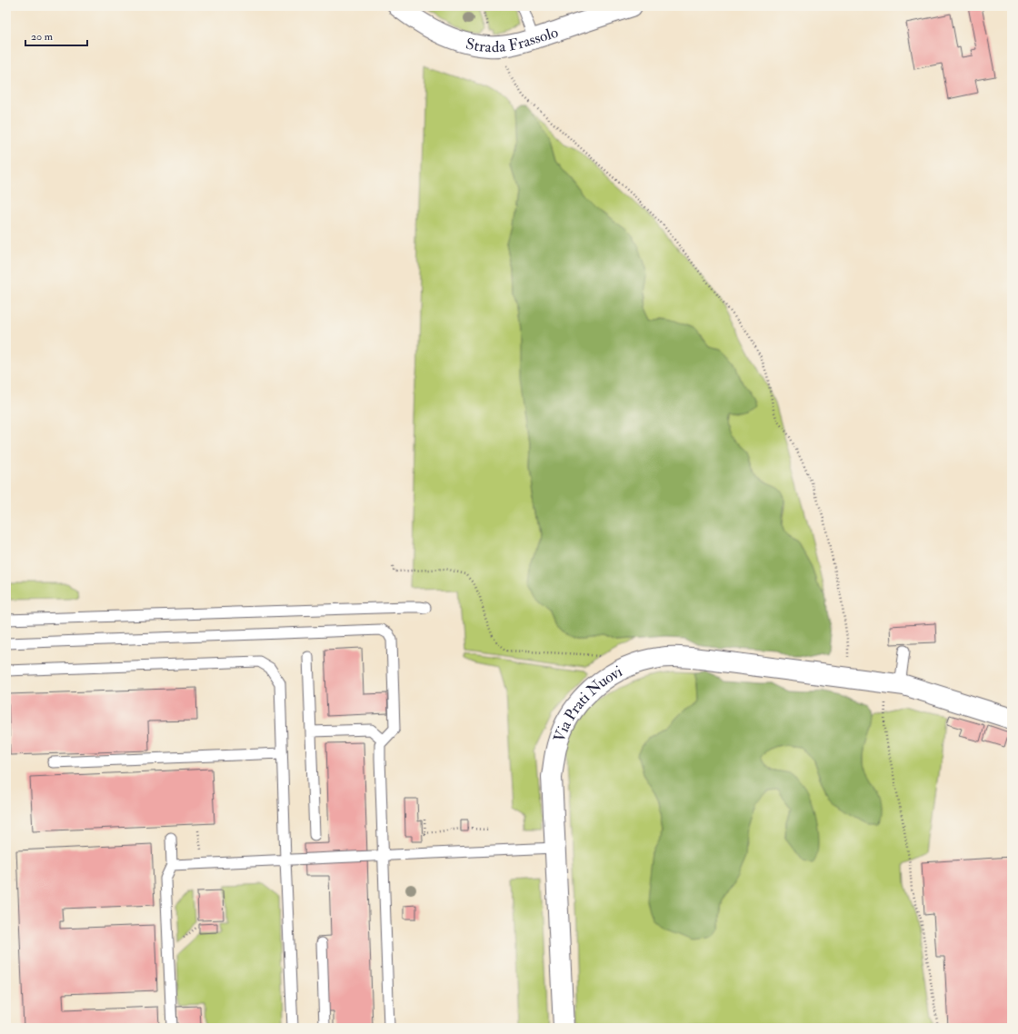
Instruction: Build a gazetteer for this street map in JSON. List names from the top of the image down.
{
  "streets": {
    "street": ["Strada Frassolo", "Via Prati Nuovi"]
  },
  "scale_bar": "20 m"
}
